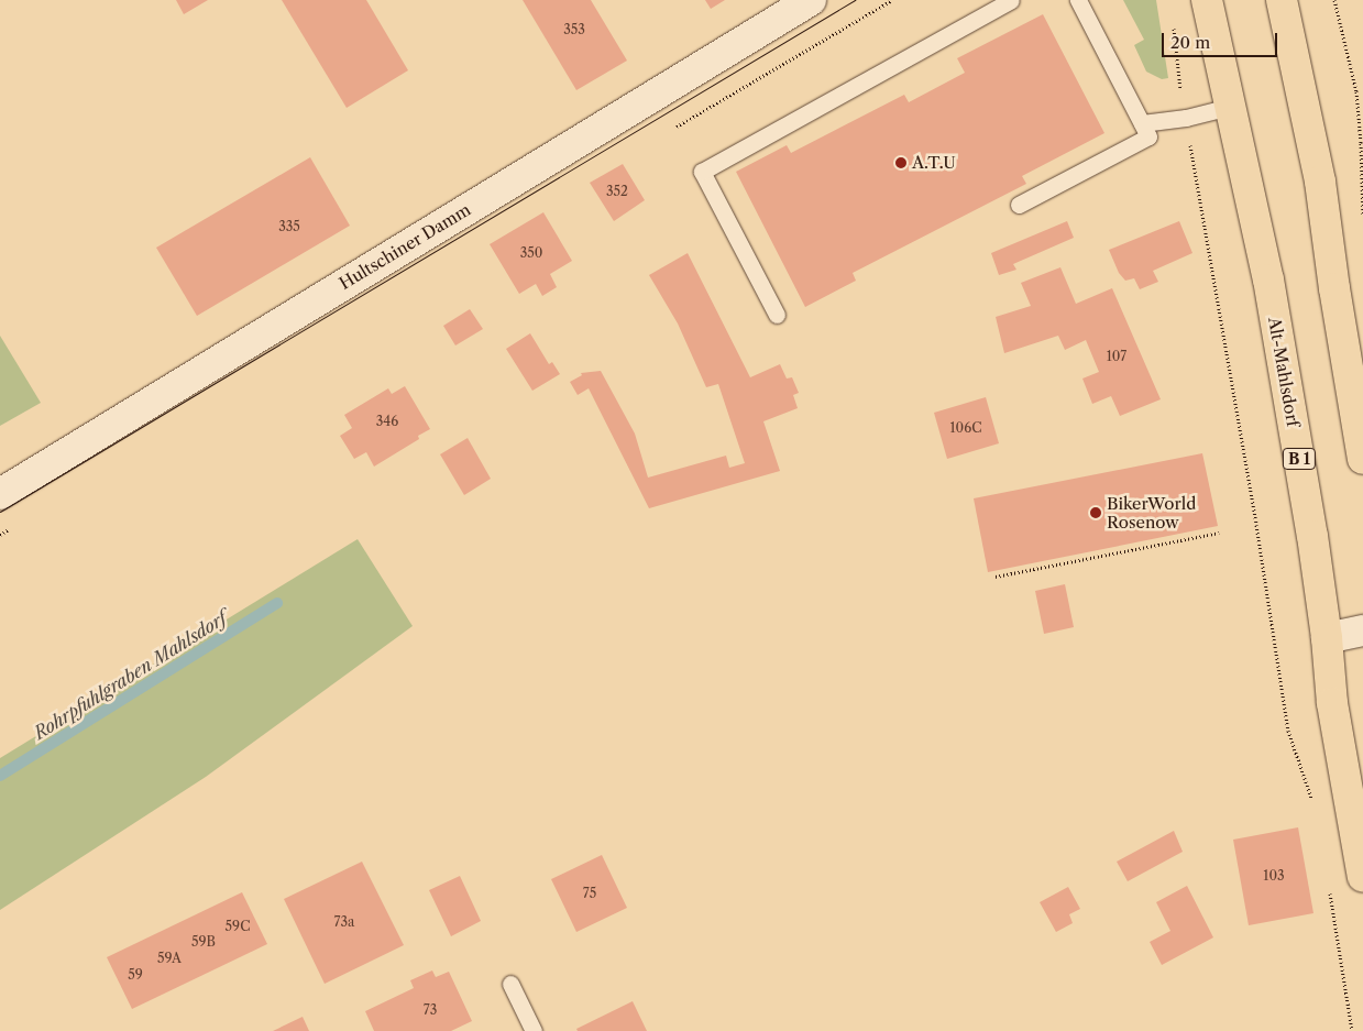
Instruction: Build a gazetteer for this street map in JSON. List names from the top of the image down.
{
  "streets": {
    "main road": ["Hultschiner Damm", "Alt-Mahlsdorf", "B 1"]
  },
  "water": ["Rohrpfuhlgraben Mahlsdorf"],
  "places": ["A.T.U", "BikerWorld Rosenow"],
  "house_numbers": [
    "353",
    "352",
    "335",
    "350",
    "107",
    "346",
    "106C",
    "103",
    "75",
    "73a",
    "59C",
    "59B",
    "59A",
    "59",
    "73"
  ],
  "scale_bar": "20 m"
}
